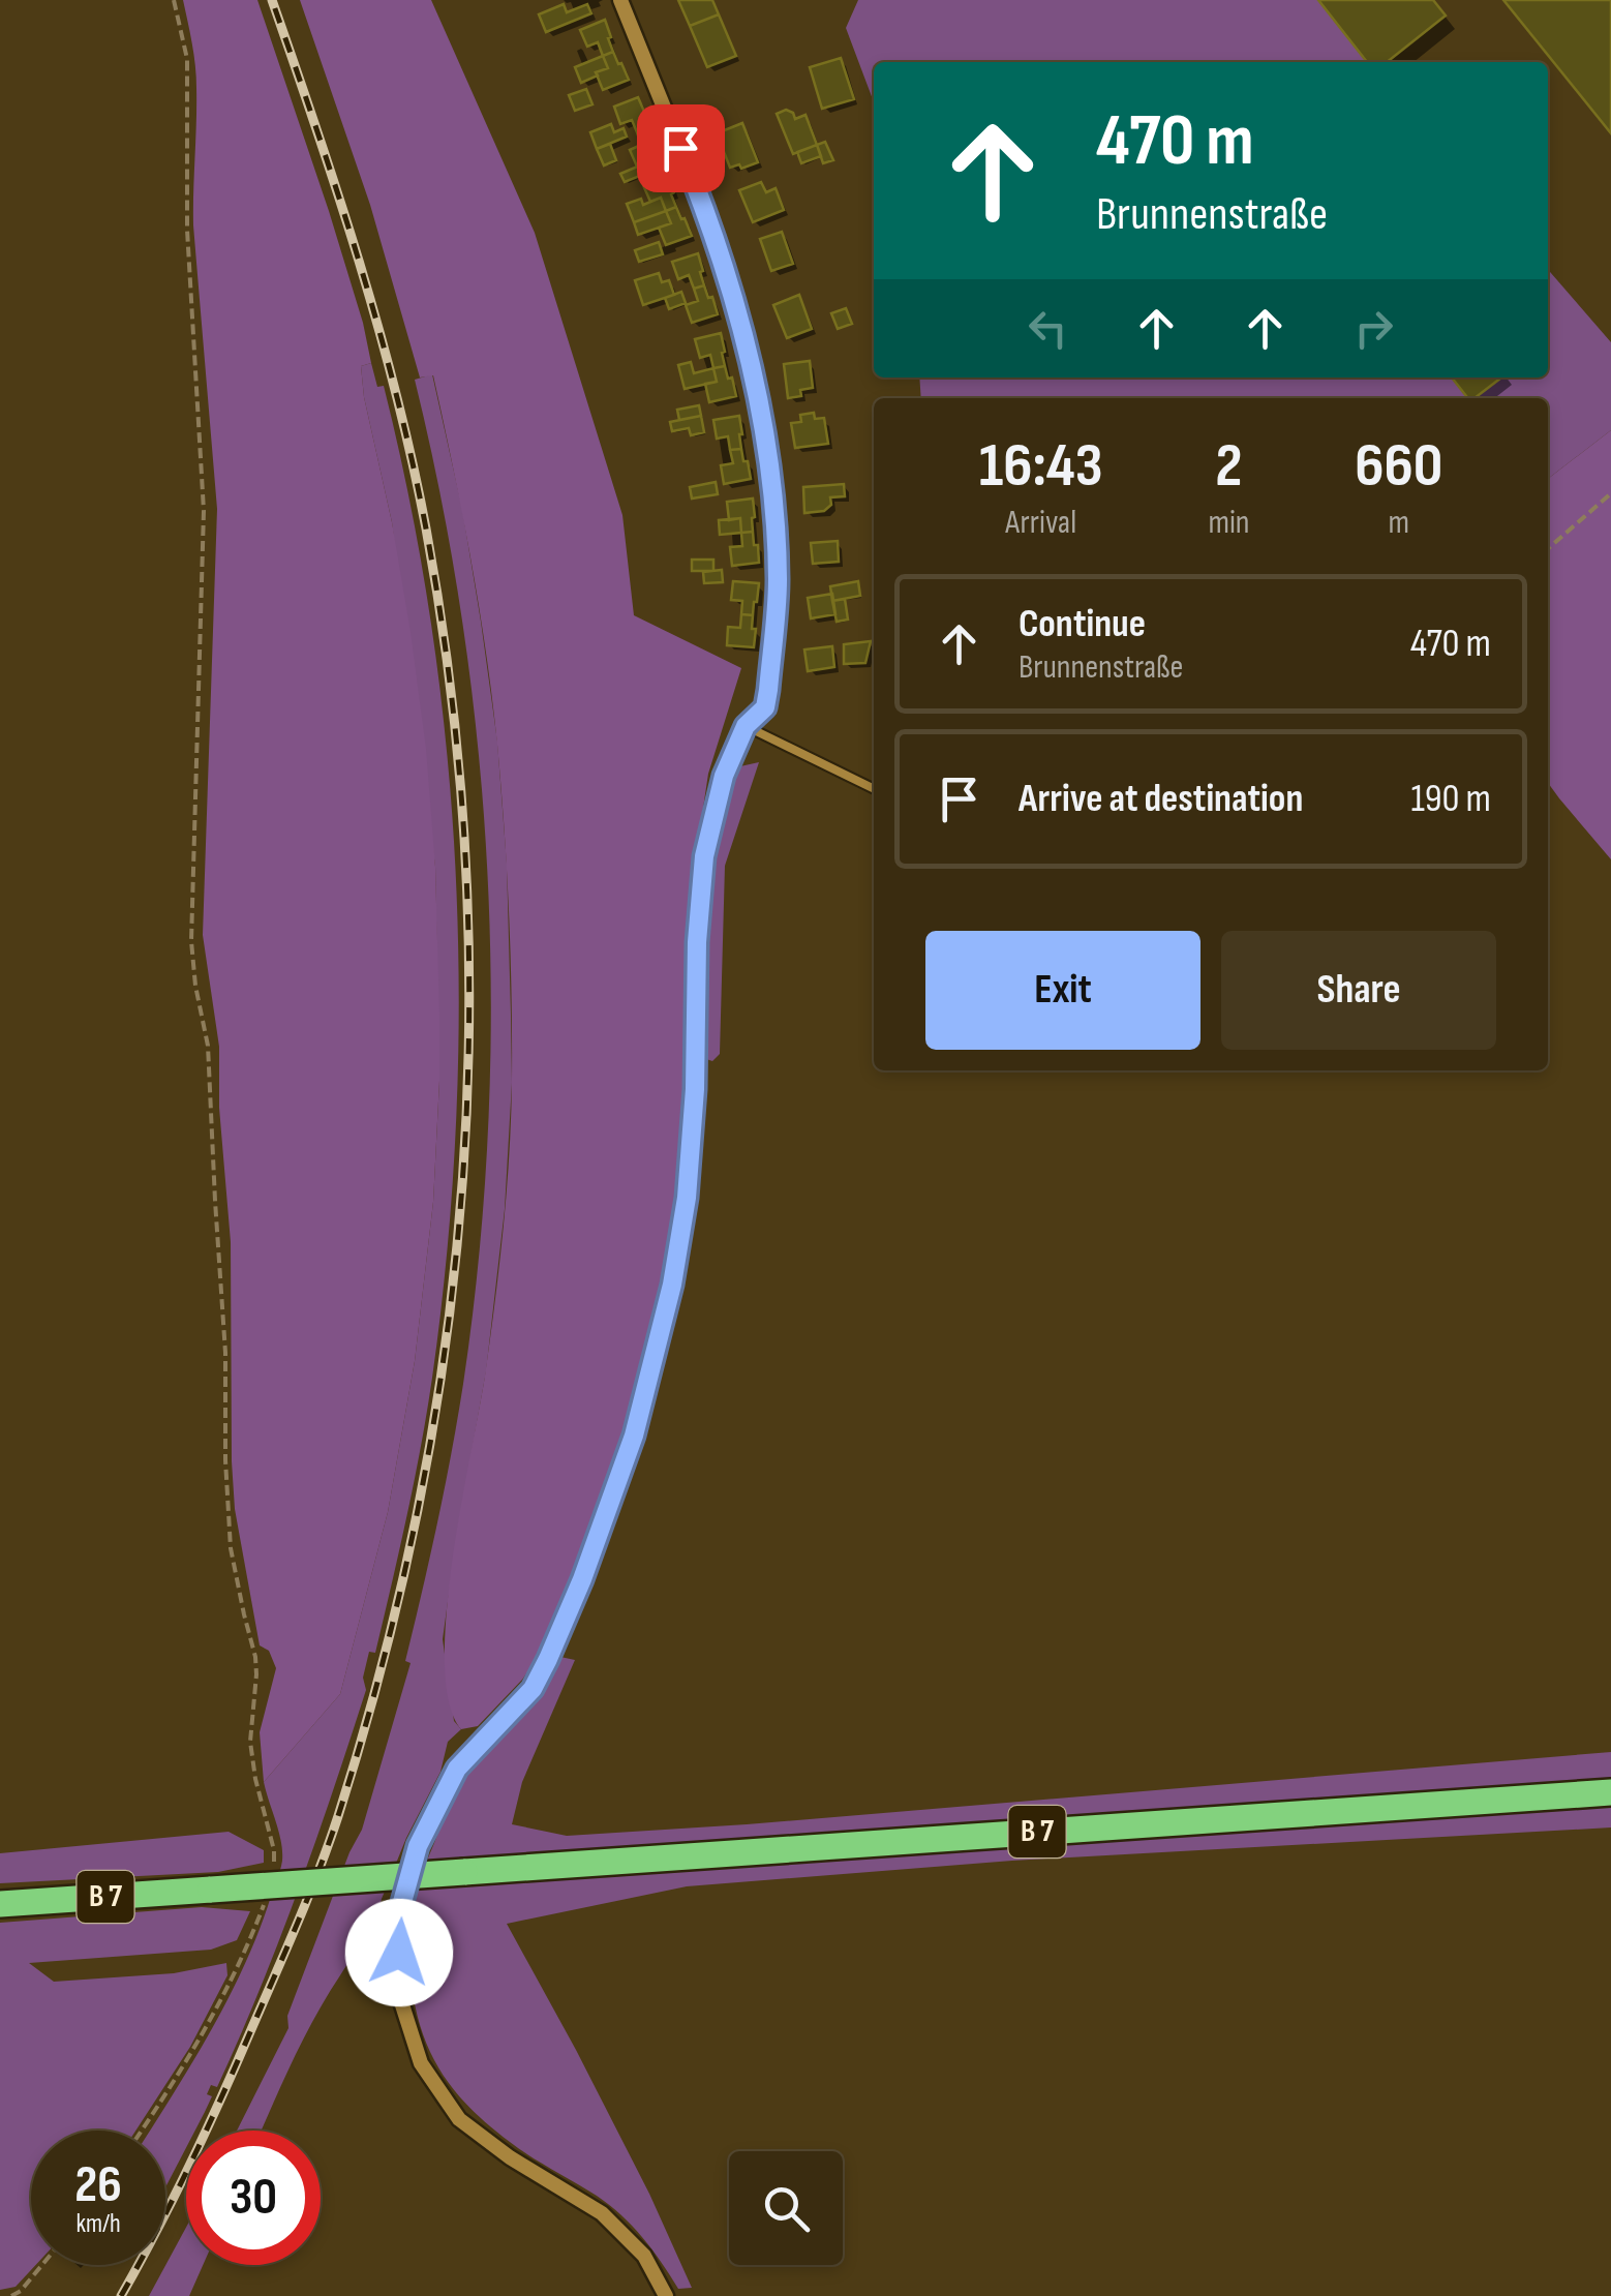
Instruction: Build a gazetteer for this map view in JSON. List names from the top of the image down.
{
  "streets": {
    "highway": ["B 7"]
  },
  "page": {
    "turn": ["470 m", "Brunnenstraße"],
    "eta": [
      "16:43",
      "Arrival",
      "2",
      "min",
      "660",
      "m"
    ],
    "list": [
      {
        "name": "Continue",
        "note": "Brunnenstraße",
        "value": "470 m"
      },
      {
        "name": "Arrive at destination",
        "value": "190 m"
      }
    ],
    "buttons": ["Exit", "Share"],
    "speed": "26 km/h",
    "limit": "30"
  }
}
